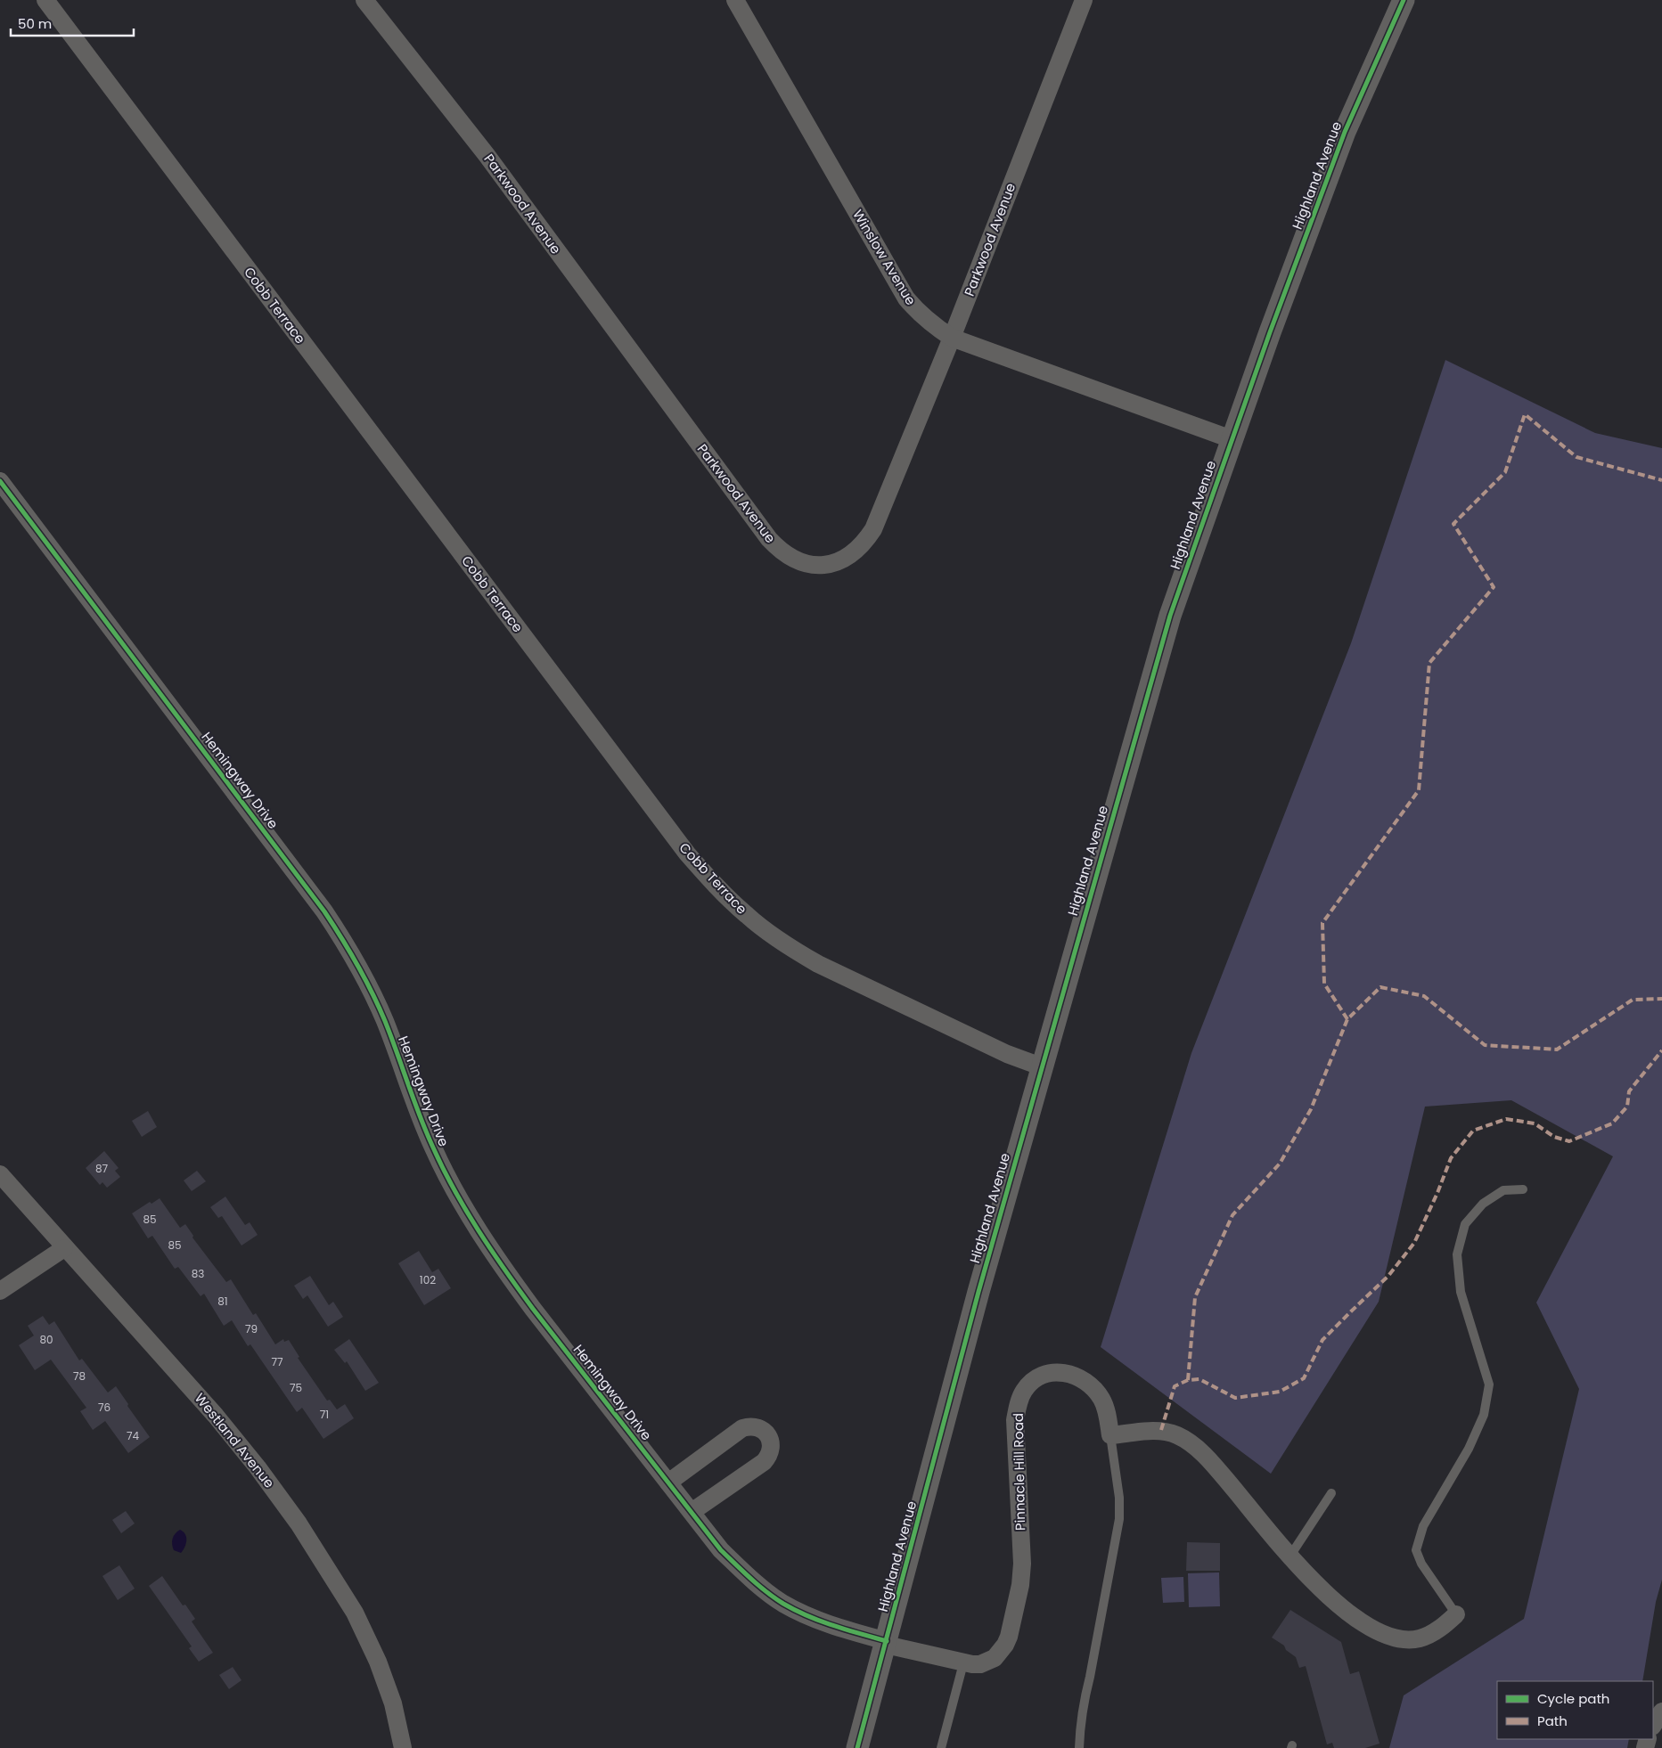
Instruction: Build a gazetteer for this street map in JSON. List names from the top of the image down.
{
  "streets": {
    "street": [
      "Highland Avenue",
      "Parkwood Avenue",
      "Winslow Avenue",
      "Cobb Terrace",
      "Hemingway Drive",
      "Westland Avenue",
      "Pinnacle Hill Road"
    ]
  },
  "crossings": [
    ["Highland Avenue", "Winslow Avenue"],
    ["Highland Avenue", "Cobb Terrace"],
    ["Highland Avenue", "Hemingway Drive"],
    ["Highland Avenue", "Pinnacle Hill Road"],
    ["Parkwood Avenue", "Winslow Avenue"],
    ["Hemingway Drive", "Pinnacle Hill Road"]
  ],
  "house_numbers": [
    "87",
    "85",
    "85",
    "83",
    "102",
    "81",
    "79",
    "80",
    "77",
    "78",
    "75",
    "76",
    "71",
    "74"
  ],
  "legend": ["Cycle path", "Path"],
  "scale_bar": "50 m"
}
